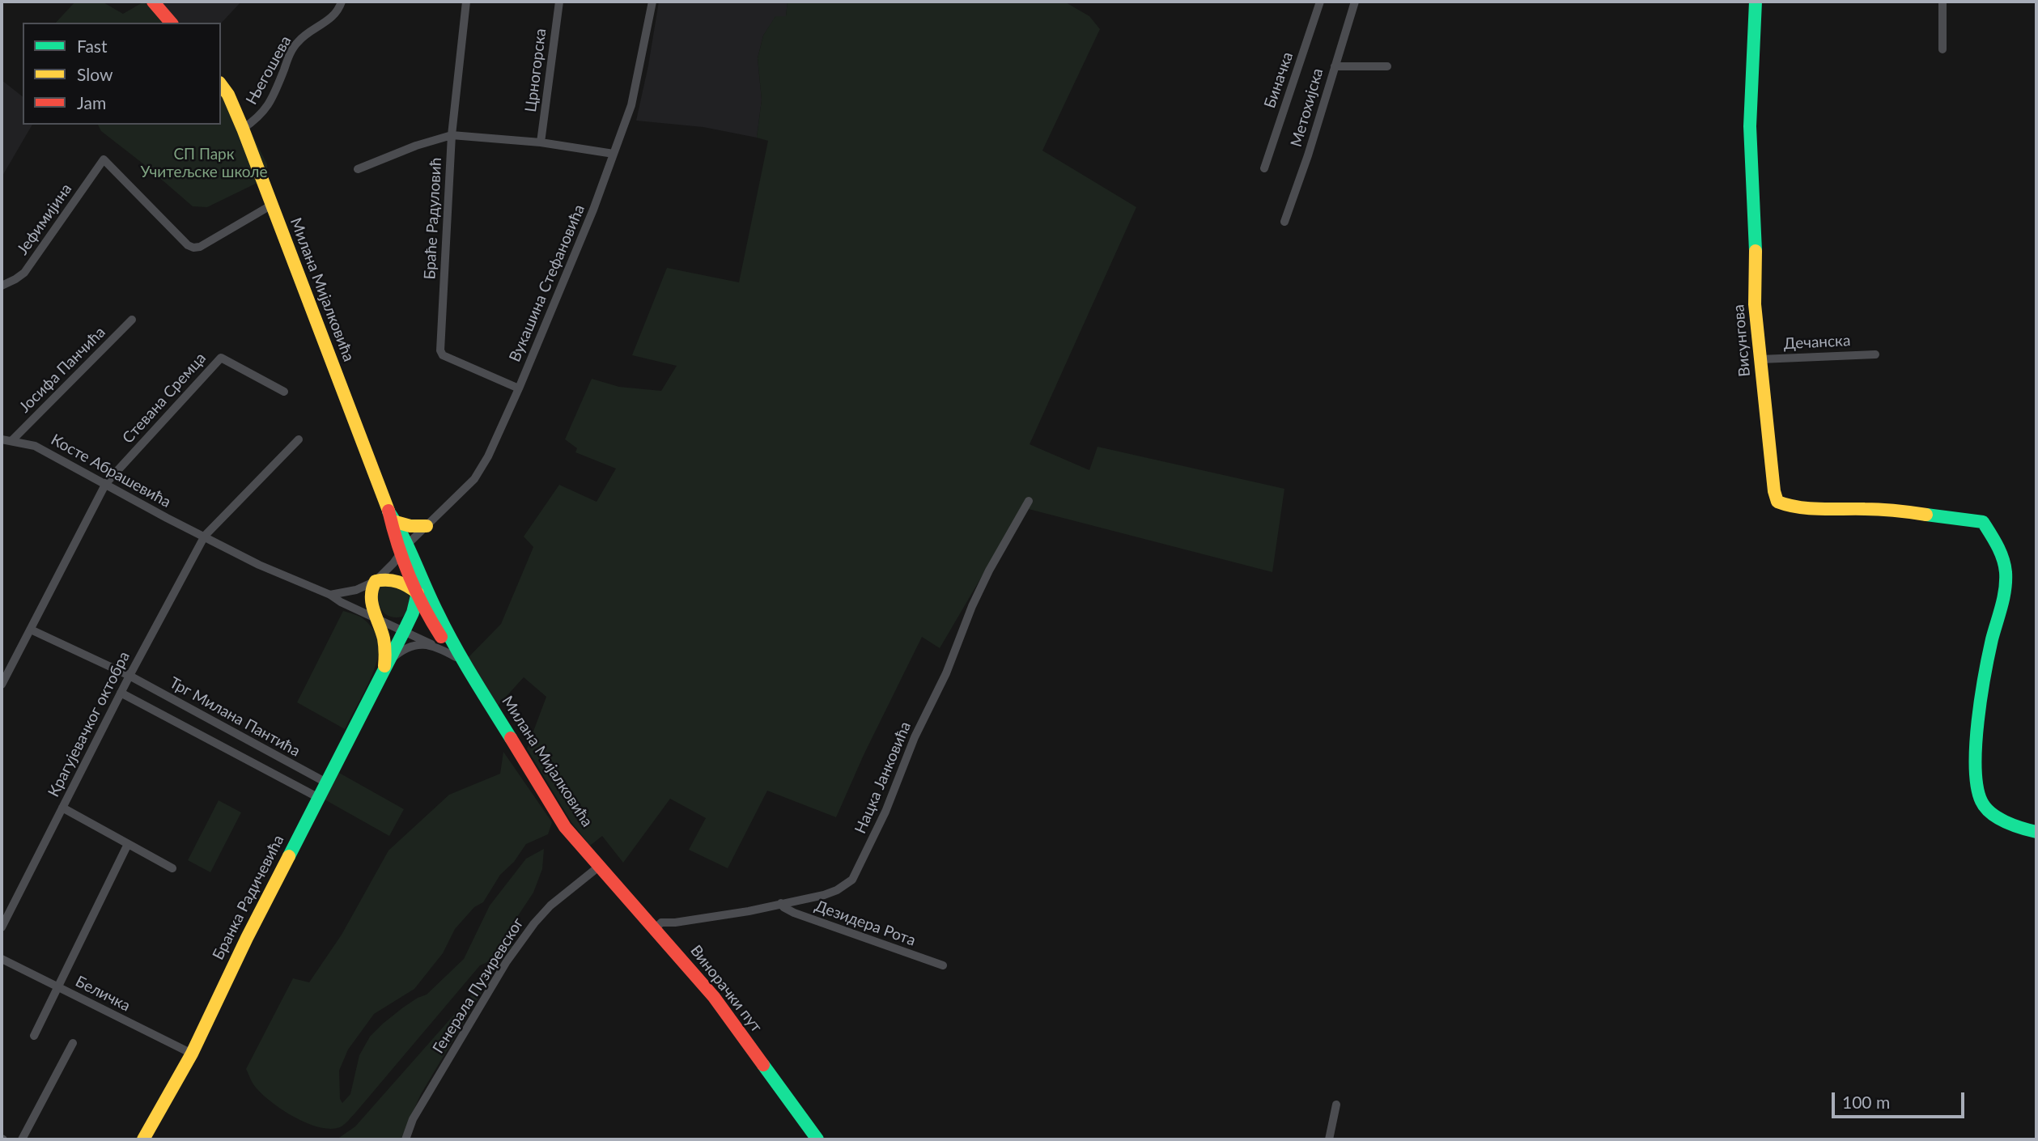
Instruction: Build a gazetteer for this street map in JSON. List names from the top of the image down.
{
  "streets": {
    "street": [
      "Његошева",
      "Црногорска",
      "Биначка",
      "Метохијска",
      "Браће Радуловић",
      "Јефимијина",
      "Вукашина Стефановића",
      "Милана Мијалковића",
      "Висунгова",
      "Дечанска",
      "Јосифа Панчића",
      "Стевана Сремца",
      "Косте Абрашевића",
      "Трг Милана Пантића",
      "Крагујевачког октобра",
      "Нацка Јанковића",
      "Бранка Радичевића",
      "Дезидера Рота",
      "Генерала Пузиревског",
      "Винорачки пут",
      "Беличка"
    ]
  },
  "crossings": [
    ["Његошева", "Милана Мијалковића"],
    ["Браће Радуловић", "Вукашина Стефановића"],
    ["Јефимијина", "Милана Мијалковића"],
    ["Вукашина Стефановића", "Милана Мијалковића"],
    ["Вукашина Стефановића", "Косте Абрашевића"],
    ["Вукашина Стефановића", "Бранка Радичевића"],
    ["Милана Мијалковића", "Косте Абрашевића"],
    ["Милана Мијалковића", "Бранка Радичевића"],
    ["Милана Мијалковића", "Генерала Пузиревског"],
    ["Милана Мијалковића", "Винорачки пут"],
    ["Висунгова", "Дечанска"],
    ["Јосифа Панчића", "Косте Абрашевића"],
    ["Стевана Сремца", "Косте Абрашевића"],
    ["Стевана Сремца", "Трг Милана Пантића"],
    ["Косте Абрашевића", "Крагујевачког октобра"],
    ["Косте Абрашевића", "Бранка Радичевића"],
    ["Трг Милана Пантића", "Крагујевачког октобра"],
    ["Трг Милана Пантића", "Бранка Радичевића"],
    ["Нацка Јанковића", "Дезидера Рота"],
    ["Нацка Јанковића", "Винорачки пут"],
    ["Бранка Радичевића", "Беличка"],
    ["Генерала Пузиревског", "Винорачки пут"]
  ],
  "parks": ["СП Парк Учитељске школе"],
  "legend": ["Fast", "Slow", "Jam"],
  "scale_bar": "100 m"
}
